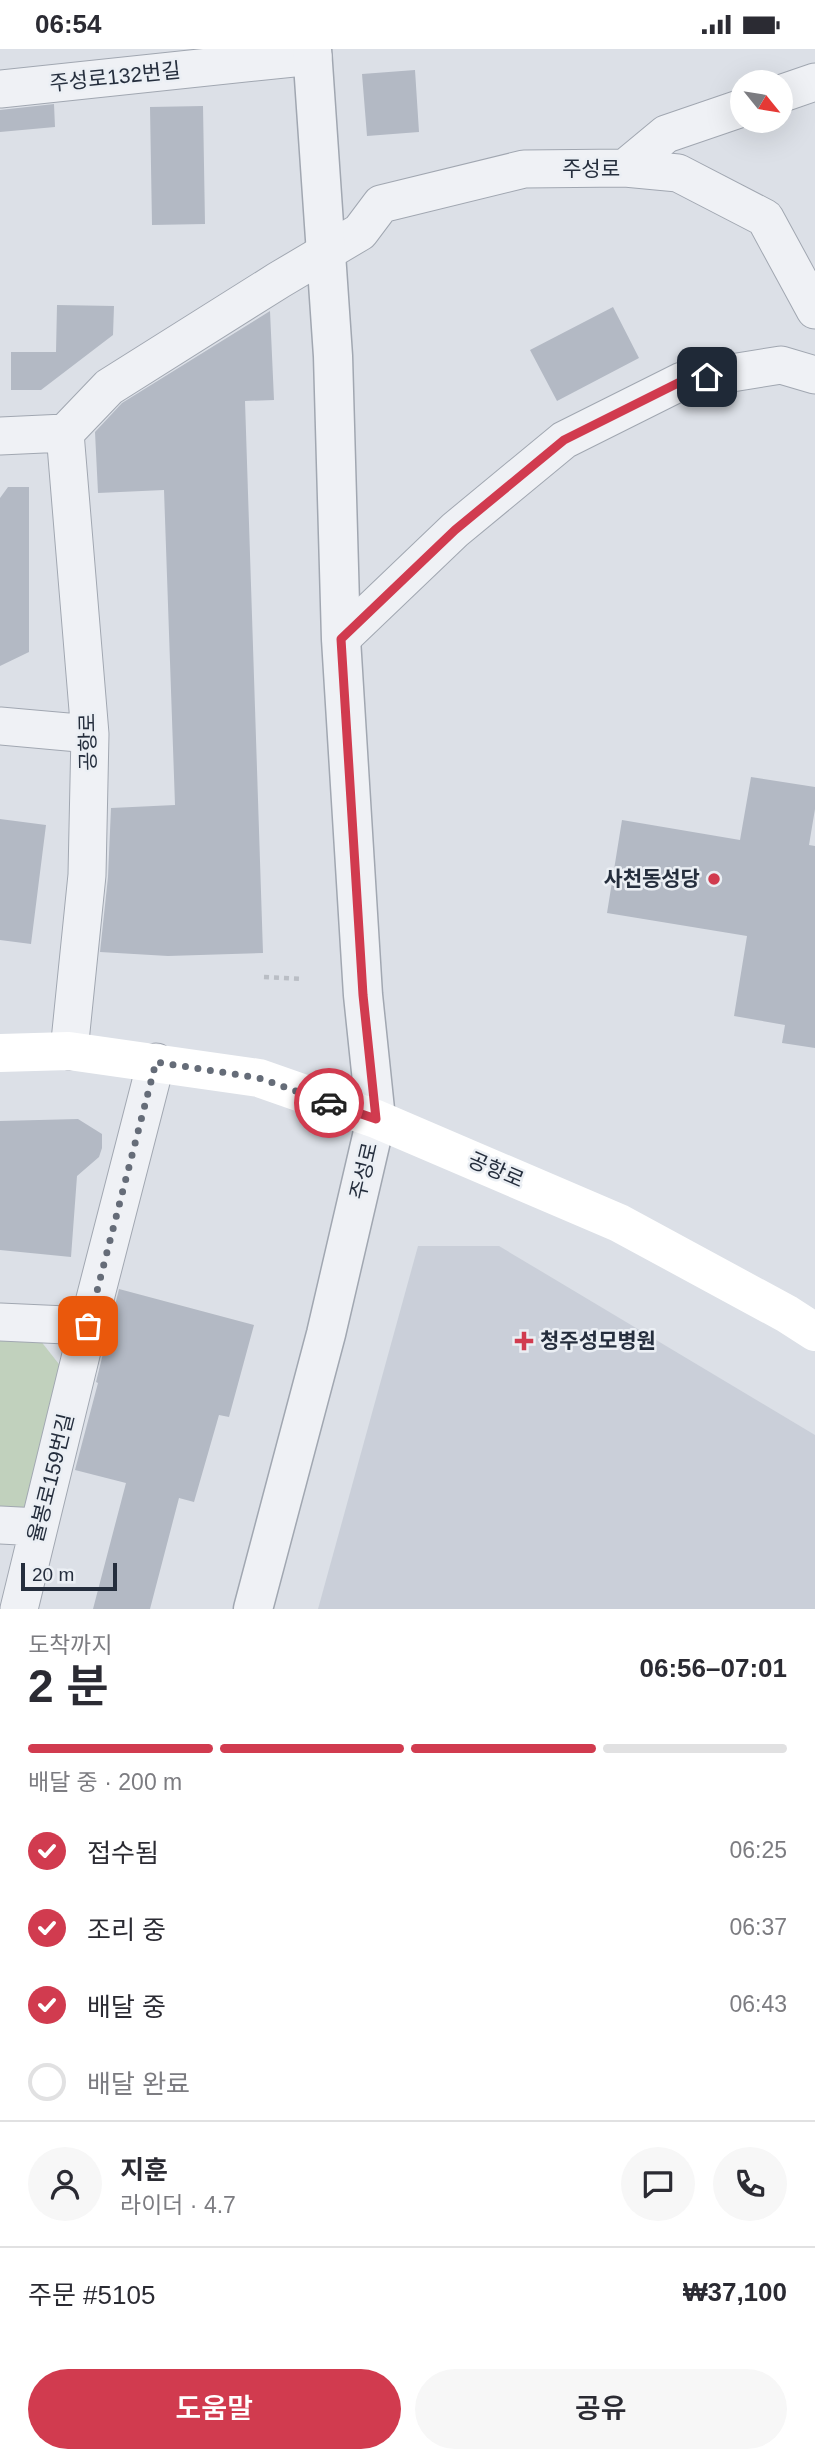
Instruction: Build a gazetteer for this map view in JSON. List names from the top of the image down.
{
  "streets": {
    "main road": ["공항로"],
    "street": ["주성로132번길", "주성로", "율봉로159번길"]
  },
  "crossings": [
    ["주성로132번길", "주성로"],
    ["주성로", "공항로"]
  ],
  "places": {
    "other": ["사천동성당"],
    "health": ["청주성모병원"]
  },
  "scale_bar": "20 m",
  "north": "bottom right",
  "page": {
    "status": "06:54",
    "scale": "20 m",
    "heading": ["2 분", "도착까지", "06:56–07:01"],
    "panel": [
      "지훈",
      "라이더 · 4.7",
      "주문 #5105",
      "₩37,100"
    ],
    "bar": "배달 중 · 200 m",
    "list": [
      ["접수됨", "06:25"],
      ["조리 중", "06:37"],
      ["배달 중", "06:43"],
      "배달 완료"
    ],
    "buttons": ["도움말", "공유"]
  }
}
